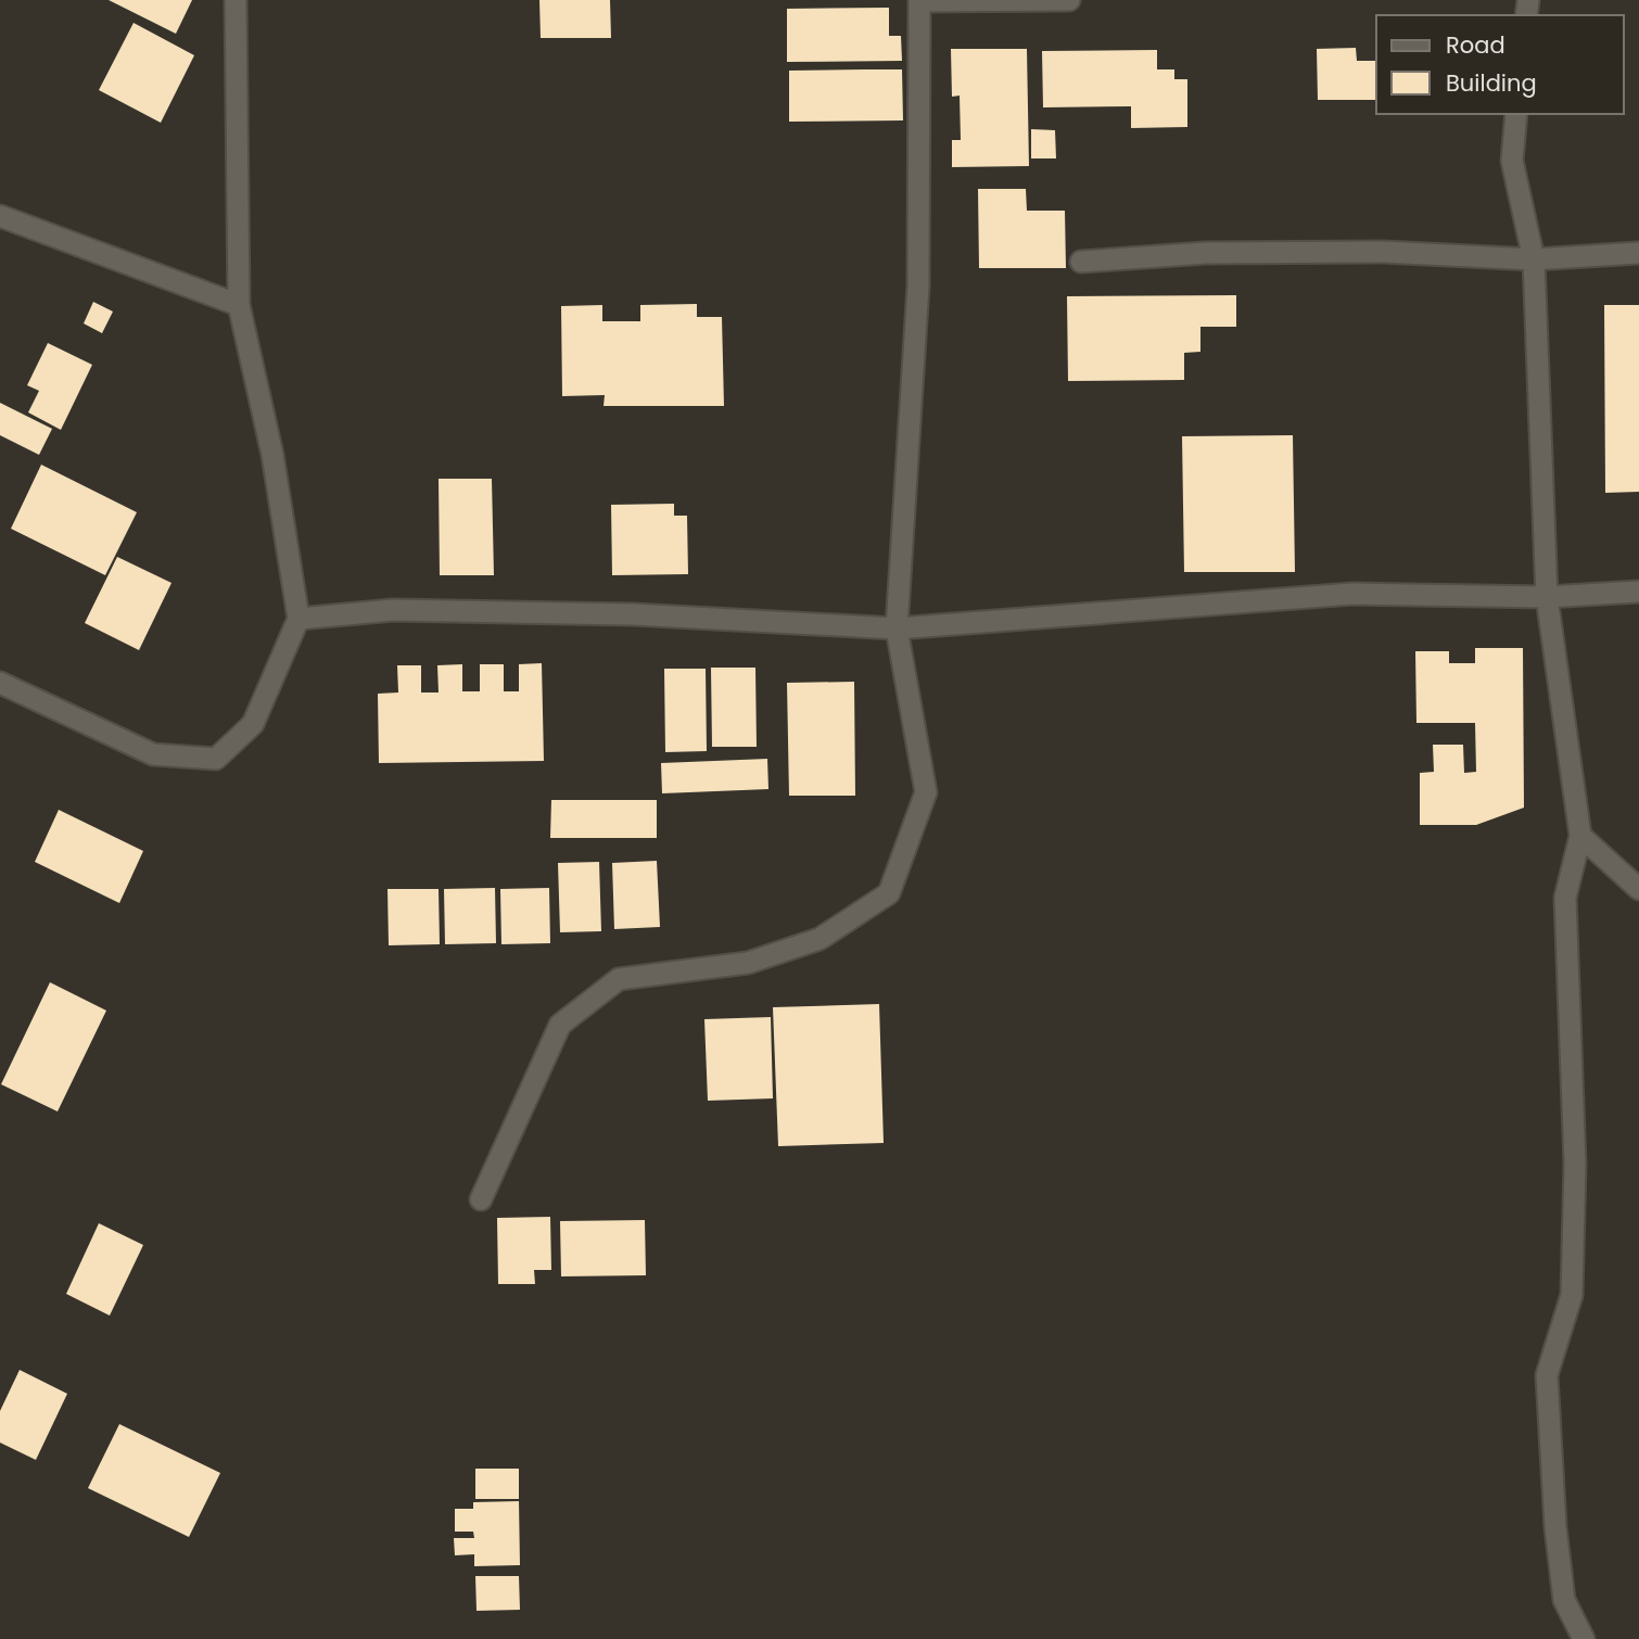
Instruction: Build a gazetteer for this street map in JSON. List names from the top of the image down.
{
  "legend": ["Road", "Building"]
}
